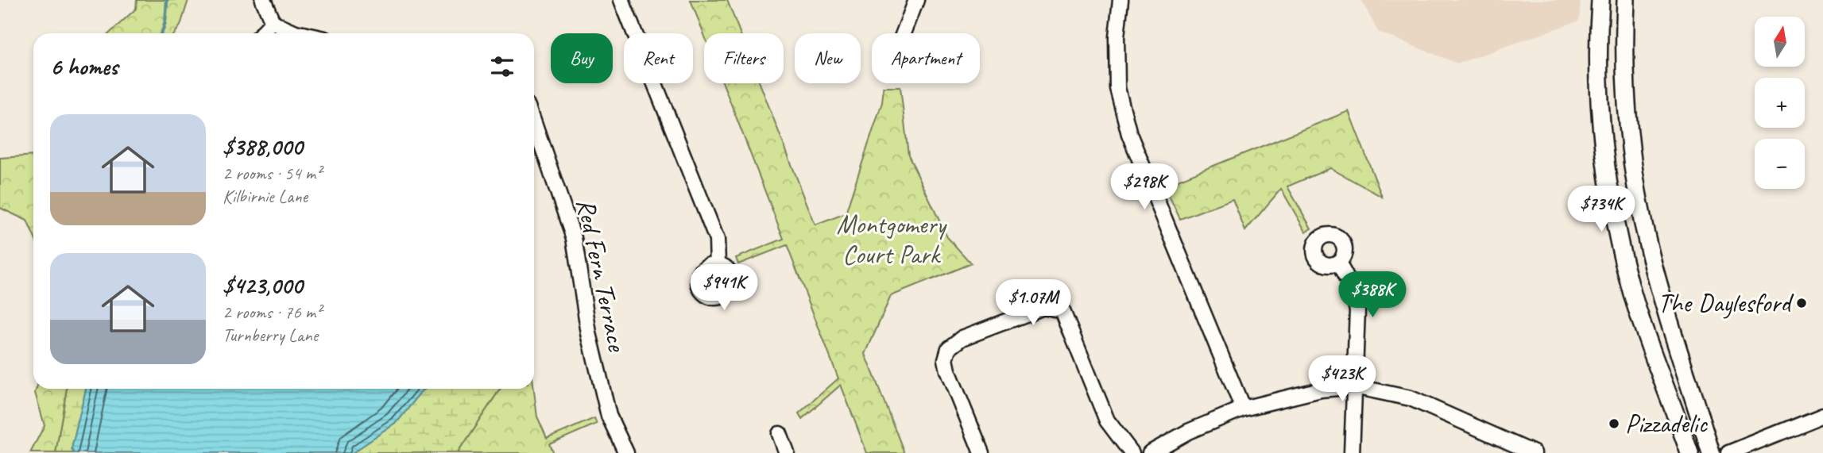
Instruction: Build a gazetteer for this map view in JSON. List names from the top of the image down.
{
  "streets": {
    "street": ["Red Fern Terrace"]
  },
  "parks": ["Montgomery Court Park"],
  "places": ["The Daylesford", "Pizzadelic"],
  "north": "top",
  "page": {
    "map_buttons": ["+", "−"],
    "chip": [
      "Buy",
      "Rent",
      "Filters",
      "New",
      "Apartment"
    ],
    "heading": "6 homes",
    "list": [
      {
        "name": "$388,000",
        "note": "2 rooms · 54 m² · Kilbirnie Lane"
      },
      {
        "name": "$423,000",
        "note": "2 rooms · 76 m² · Turnberry Lane"
      }
    ],
    "price": [
      "$298K",
      "$734K",
      "$941K",
      "$388K",
      "$1.07M",
      "$423K"
    ]
  }
}
